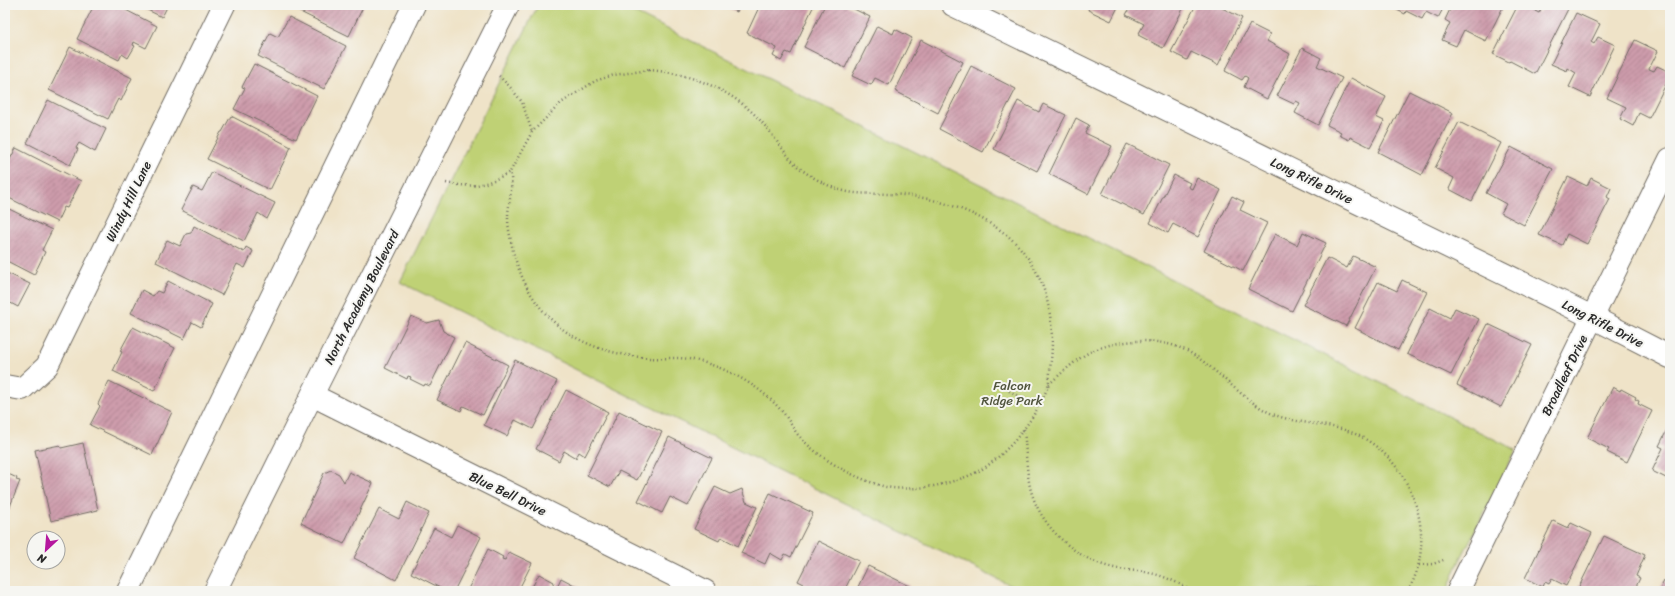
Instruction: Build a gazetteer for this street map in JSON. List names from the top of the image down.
{
  "streets": {
    "street": [
      "Long Rifle Drive",
      "Windy Hill Lane",
      "North Academy Boulevard",
      "Broadleaf Drive",
      "Blue Bell Drive"
    ]
  },
  "crossings": [
    ["Long Rifle Drive", "Broadleaf Drive"],
    ["North Academy Boulevard", "Blue Bell Drive"]
  ],
  "parks": ["Falcon Ridge Park"],
  "north": "bottom left"
}
